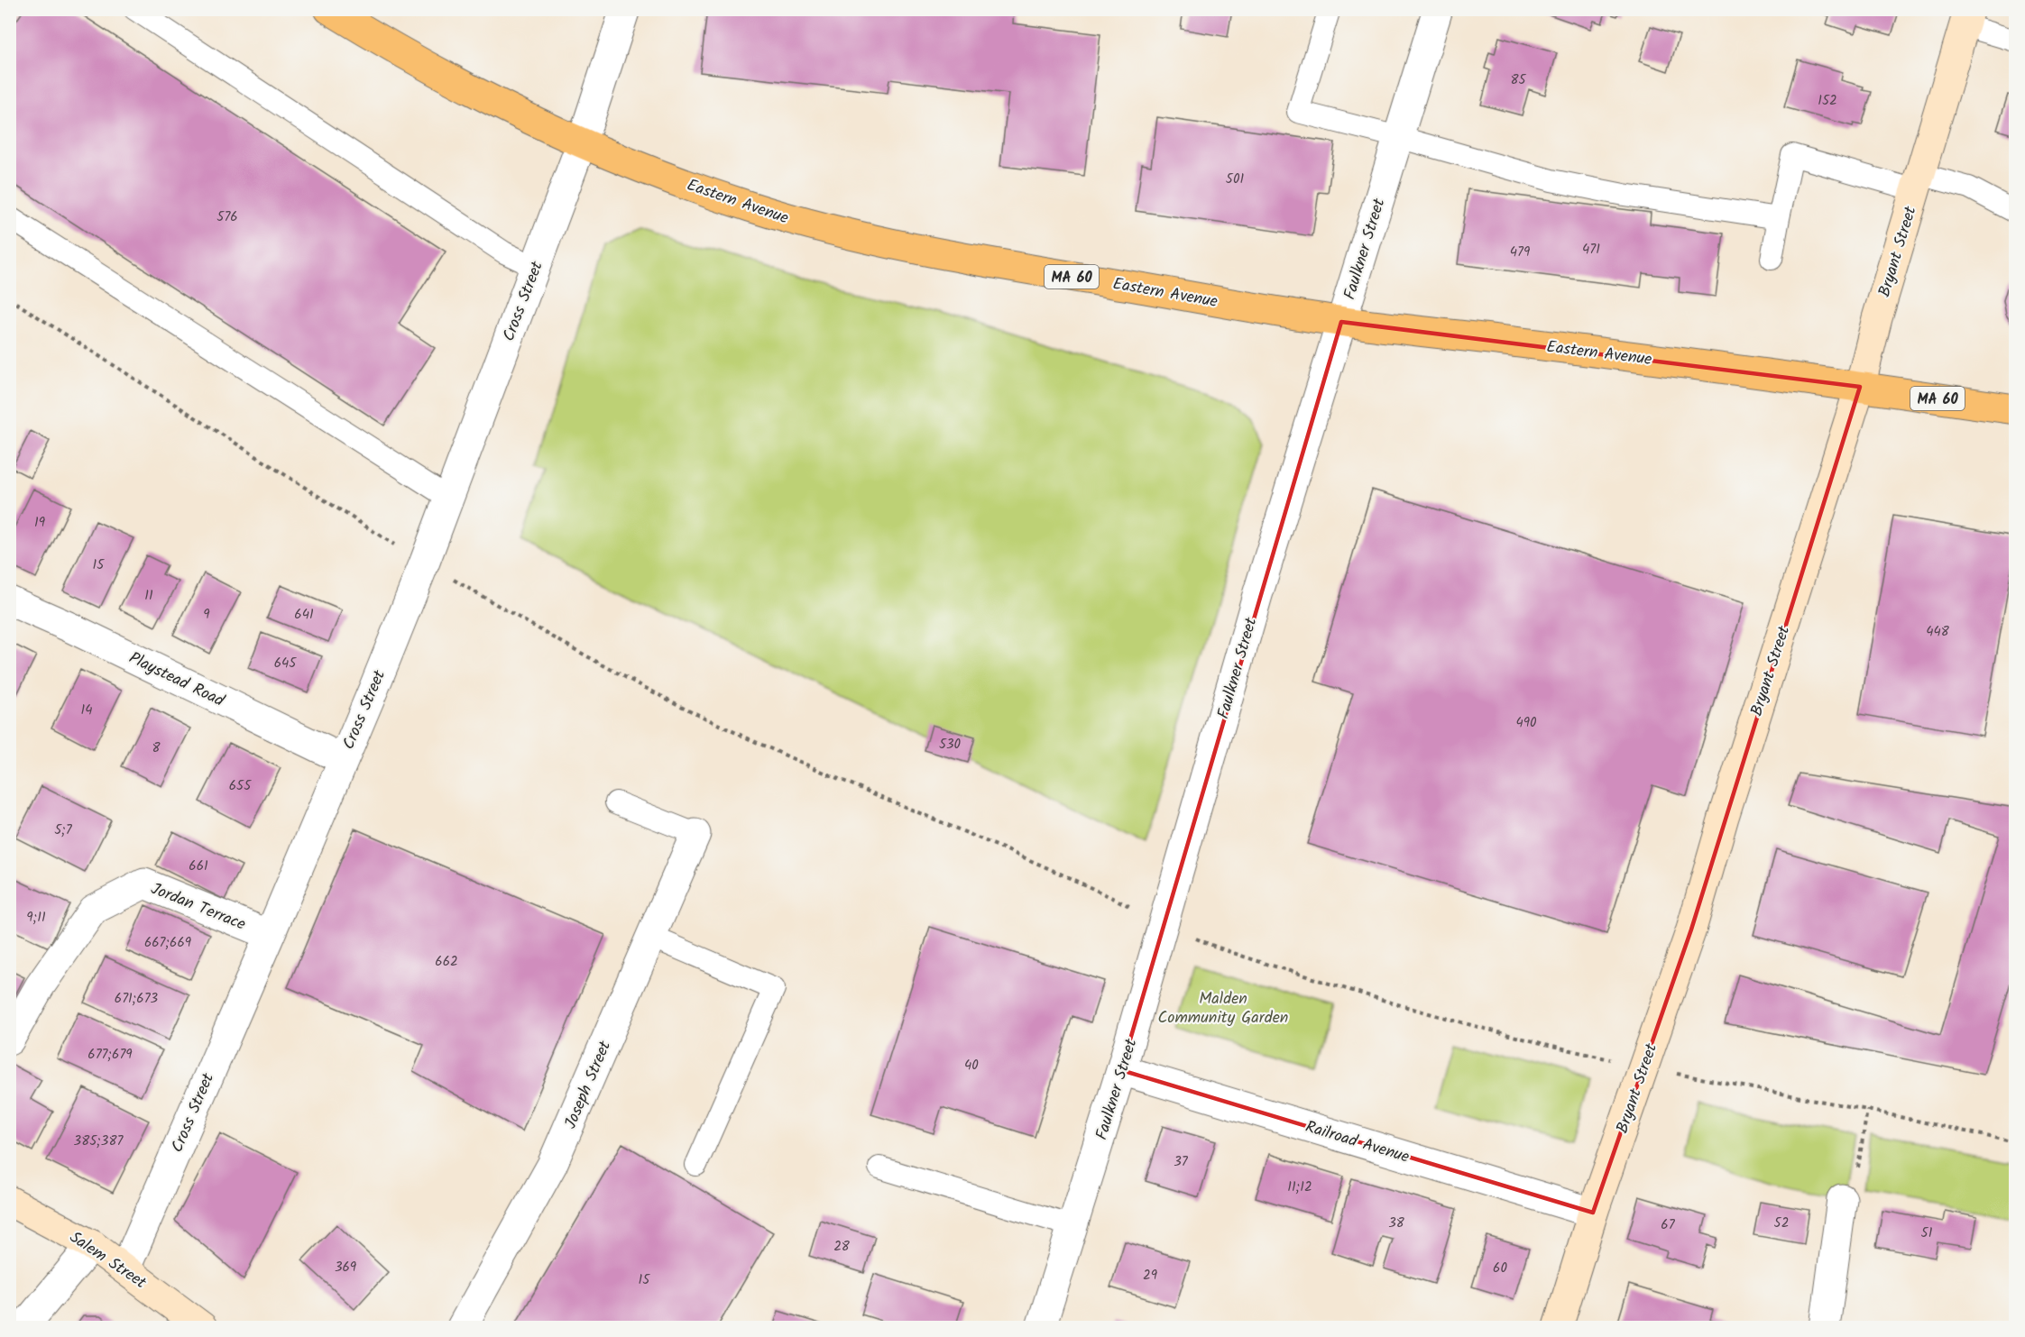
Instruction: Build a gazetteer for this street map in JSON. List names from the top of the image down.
{
  "streets": {
    "main road": [
      "Eastern Avenue",
      "Bryant Street",
      "MA 60",
      "Salem Street"
    ],
    "street": [
      "Faulkner Street",
      "Cross Street",
      "Playstead Road",
      "Jordan Terrace",
      "Joseph Street",
      "Railroad Avenue"
    ]
  },
  "crossings": [
    ["Eastern Avenue", "Faulkner Street"],
    ["Eastern Avenue", "Bryant Street"],
    ["Eastern Avenue", "Cross Street"],
    ["Faulkner Street", "Railroad Avenue"],
    ["Bryant Street", "Railroad Avenue"],
    ["Cross Street", "Playstead Road"],
    ["Cross Street", "Jordan Terrace"],
    ["Cross Street", "Salem Street"]
  ],
  "parks": ["Malden Community Garden"],
  "house_numbers": [
    "85",
    "152",
    "501",
    "576",
    "471",
    "479",
    "19",
    "15",
    "11",
    "9",
    "641",
    "448",
    "645",
    "14",
    "490",
    "530",
    "8",
    "655",
    "5;7",
    "661",
    "9;11",
    "667;669",
    "662",
    "671;673",
    "677;679",
    "40",
    "385;387",
    "37",
    "11;12",
    "38",
    "52",
    "67",
    "51",
    "28",
    "369",
    "60",
    "29",
    "15"
  ]
}
